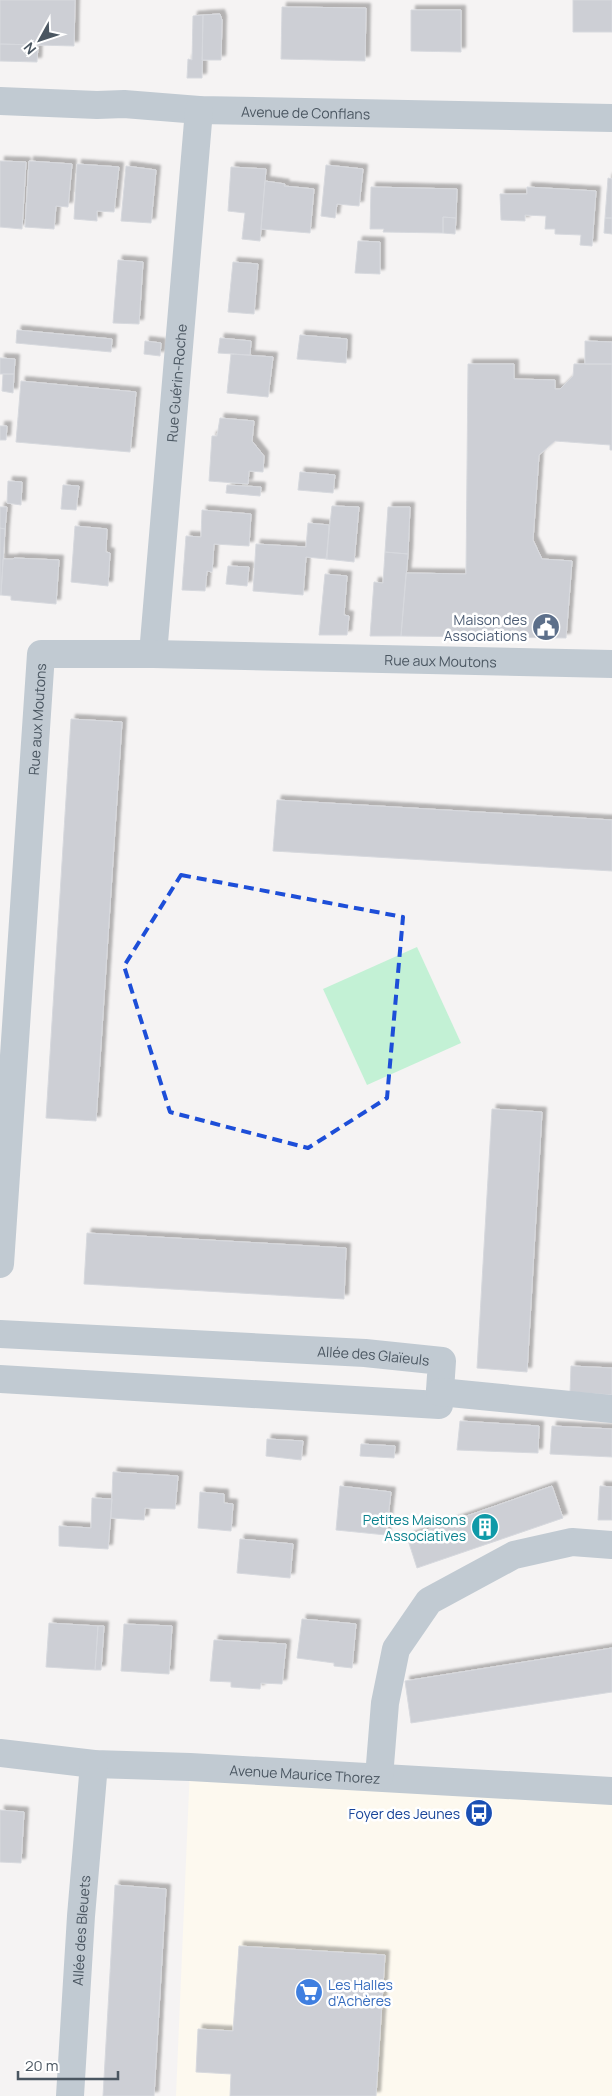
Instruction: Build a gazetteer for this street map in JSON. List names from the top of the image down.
{
  "streets": {
    "street": [
      "Avenue de Conflans",
      "Rue Guérin-Roche",
      "Rue aux Moutons",
      "Allée des Glaïeuls",
      "Avenue Maurice Thorez",
      "Allée des Bleuets"
    ]
  },
  "crossings": [
    ["Avenue de Conflans", "Rue Guérin-Roche"],
    ["Rue Guérin-Roche", "Rue aux Moutons"],
    ["Avenue Maurice Thorez", "Allée des Bleuets"]
  ],
  "places": {
    "public building": ["Maison des Associations"],
    "building": ["Petites Maisons Associatives"],
    "bus stop": ["Foyer des Jeunes"],
    "supermarket": ["Les Halles d'Achères"]
  },
  "scale_bar": "20 m",
  "north": "bottom left"
}
